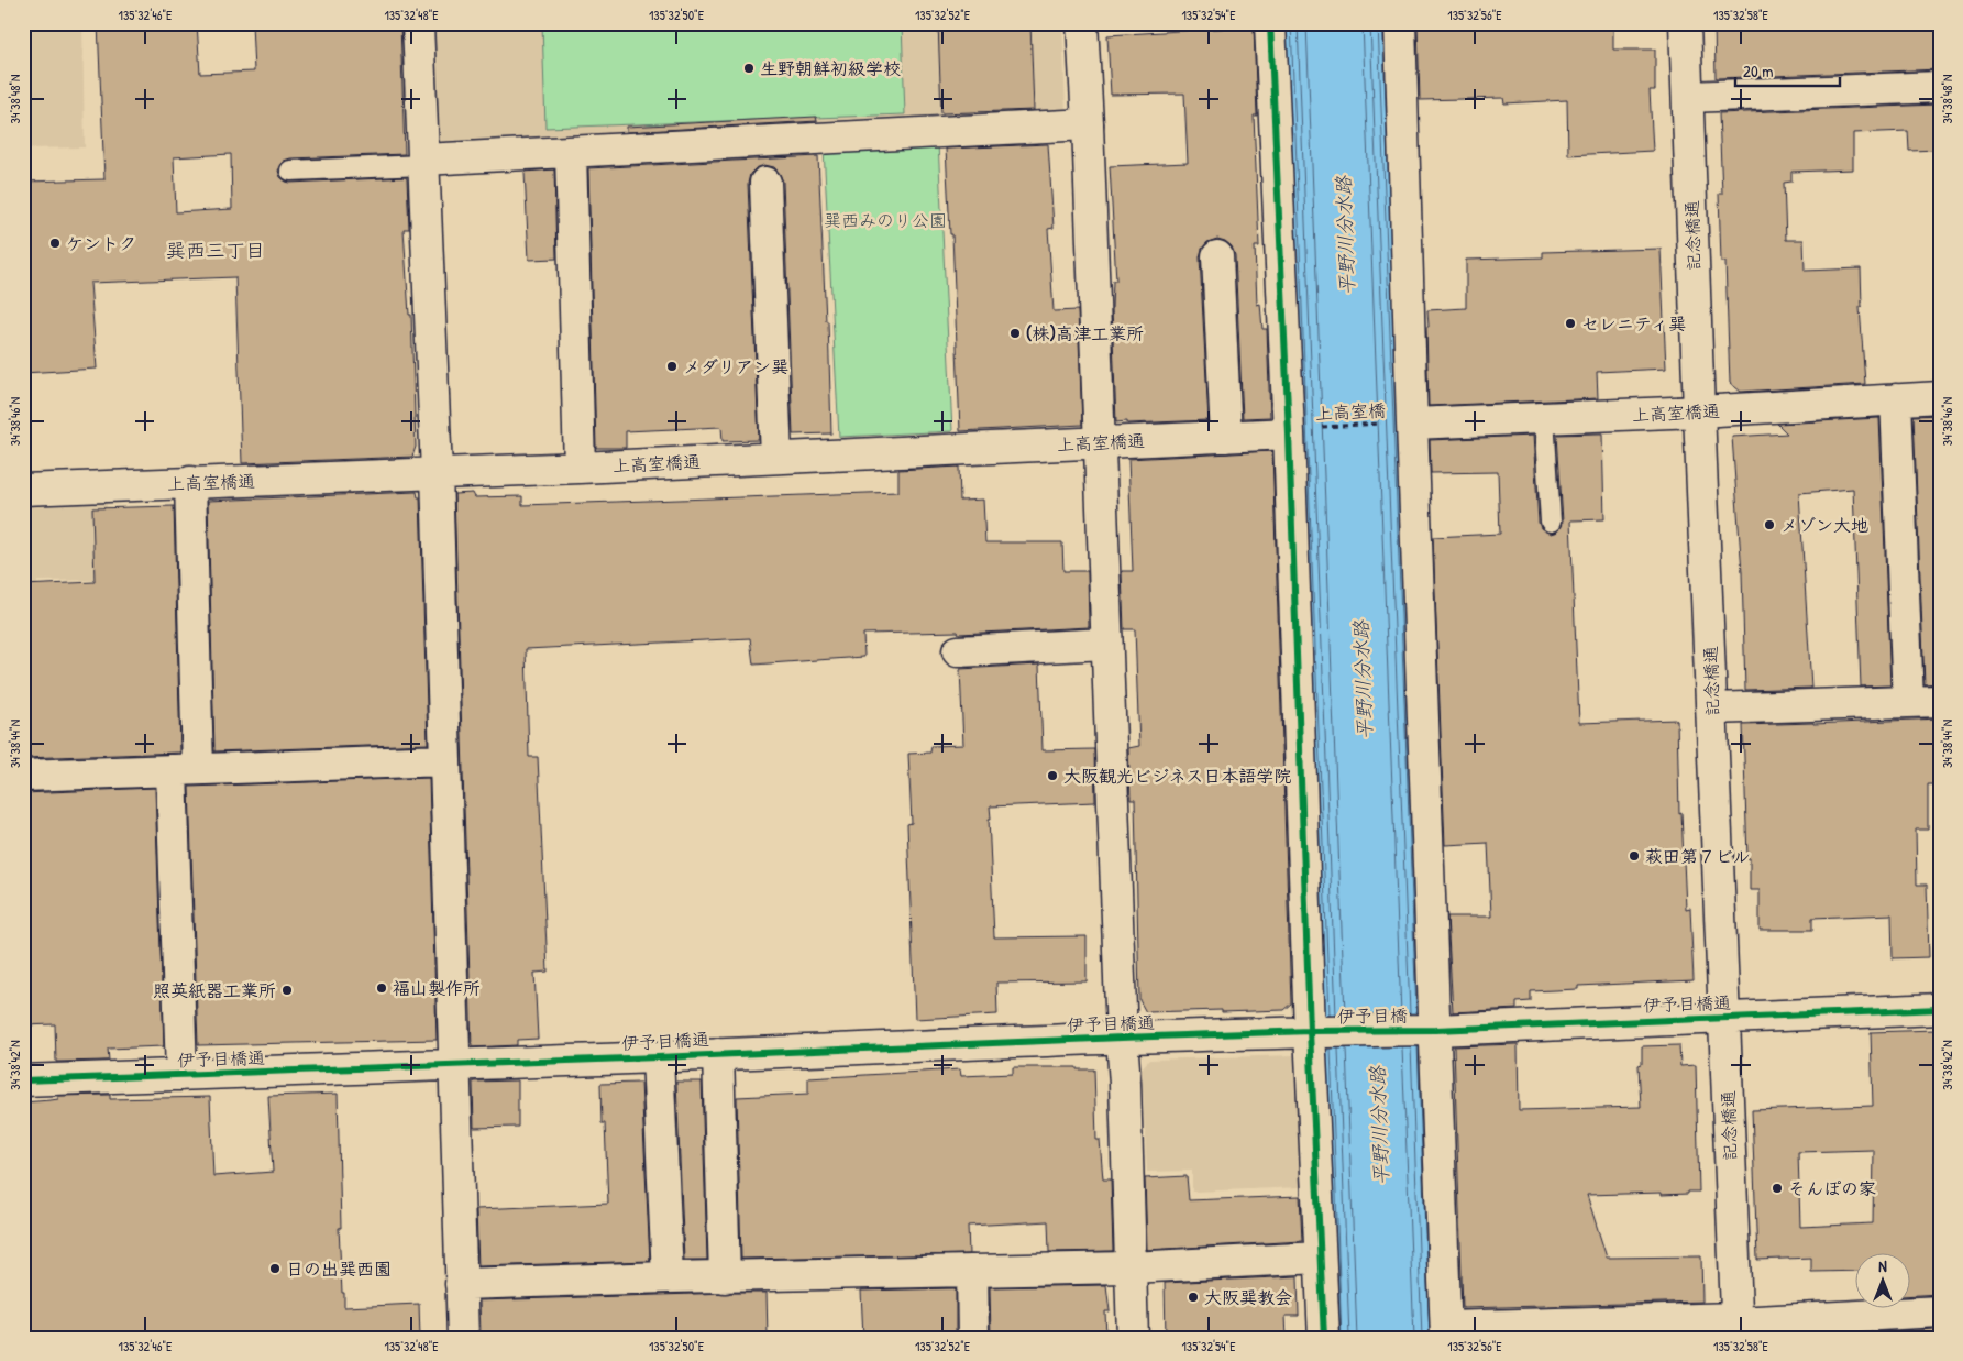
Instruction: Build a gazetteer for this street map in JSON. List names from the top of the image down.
{
  "streets": {
    "street": [
      "記念橋通",
      "上高室橋通",
      "伊予目橋通",
      "伊予目橋"
    ],
    "path": ["上高室橋"]
  },
  "crossings": [
    ["記念橋通", "上高室橋通"],
    ["記念橋通", "伊予目橋通"],
    ["上高室橋", "上高室橋通"],
    ["伊予目橋通", "伊予目橋"]
  ],
  "districts": ["巽西三丁目"],
  "water": ["平野川分水路"],
  "parks": ["巽西みのり公園"],
  "places": [
    "生野朝鮮初級学校",
    "ケントク",
    "セレニティ巽",
    "(株)高津工業所",
    "メダリアン巽",
    "メゾン大地",
    "大阪観光ビジネス日本語学院",
    "萩田第７ビル",
    "福山製作所",
    "照英紙器工業所",
    "そんぽの家",
    "日の出巽西園",
    "大阪巽教会"
  ],
  "scale_bar": "20 m",
  "north": "top",
  "coordinates": [
    "135°32'46\"E",
    "135°32'48\"E",
    "135°32'50\"E",
    "135°32'52\"E",
    "135°32'54\"E",
    "135°32'56\"E",
    "135°32'58\"E",
    "34°38'48\"N",
    "34°38'46\"N",
    "34°38'44\"N",
    "34°38'42\"N"
  ]
}
